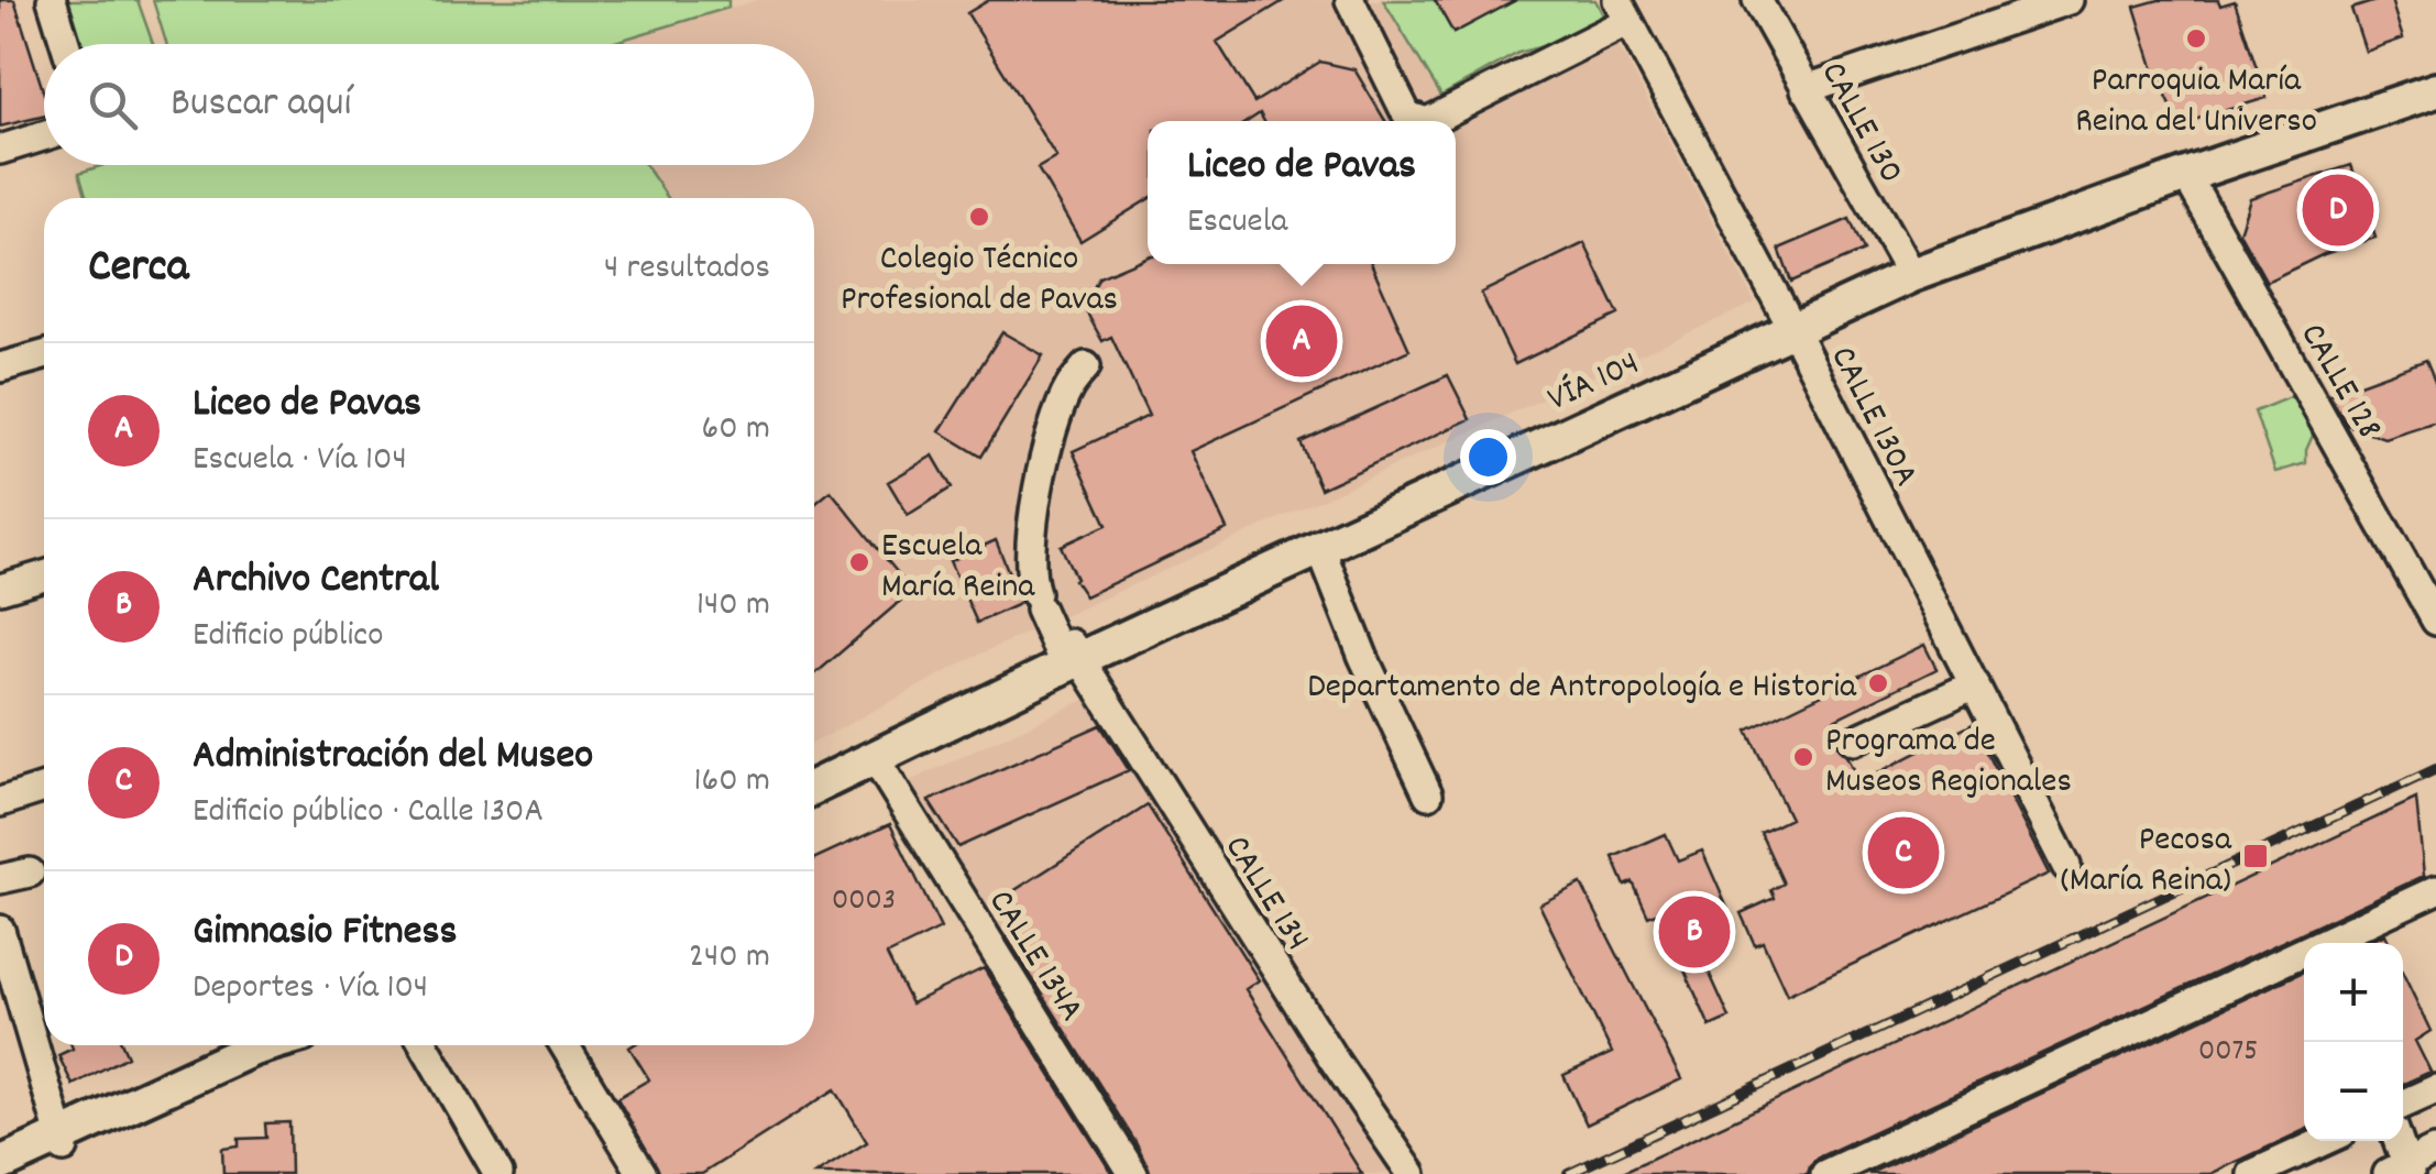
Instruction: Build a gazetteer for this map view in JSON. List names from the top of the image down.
{
  "streets": {
    "main road": ["VÍA 104"],
    "street": [
      "CALLE 130",
      "CALLE 128",
      "CALLE 130A",
      "CALLE 134",
      "CALLE 134A"
    ]
  },
  "crossings": [
    ["CALLE 130", "VÍA 104"],
    ["VÍA 104", "CALLE 128"],
    ["VÍA 104", "CALLE 130A"],
    ["VÍA 104", "CALLE 134"]
  ],
  "places": {
    "other": [
      "Parroquia María Reina del Universo",
      "Colegio Técnico Profesional de Pavas",
      "Escuela María Reina",
      "Departamento de Antropología e Historia",
      "Programa de Museos Regionales"
    ],
    "transit": ["Pecosa (María Reina)"]
  },
  "house_numbers": ["0003", "0075"],
  "page": {
    "search": "Buscar aquí",
    "popup": ["Liceo de Pavas", "Escuela"],
    "pins": [
      "D",
      "A",
      "C",
      "B"
    ],
    "heading": ["Cerca", "4 resultados"],
    "list": [
      {
        "mark": "A",
        "name": "Liceo de Pavas",
        "note": "Escuela · Vía 104",
        "value": "60 m"
      },
      {
        "mark": "B",
        "name": "Archivo Central",
        "note": "Edificio público",
        "value": "140 m"
      },
      {
        "mark": "C",
        "name": "Administración del Museo",
        "note": "Edificio público · Calle 130A",
        "value": "160 m"
      },
      {
        "mark": "D",
        "name": "Gimnasio Fitness",
        "note": "Deportes · Vía 104",
        "value": "240 m"
      }
    ],
    "map_buttons": ["+", "−"]
  }
}
